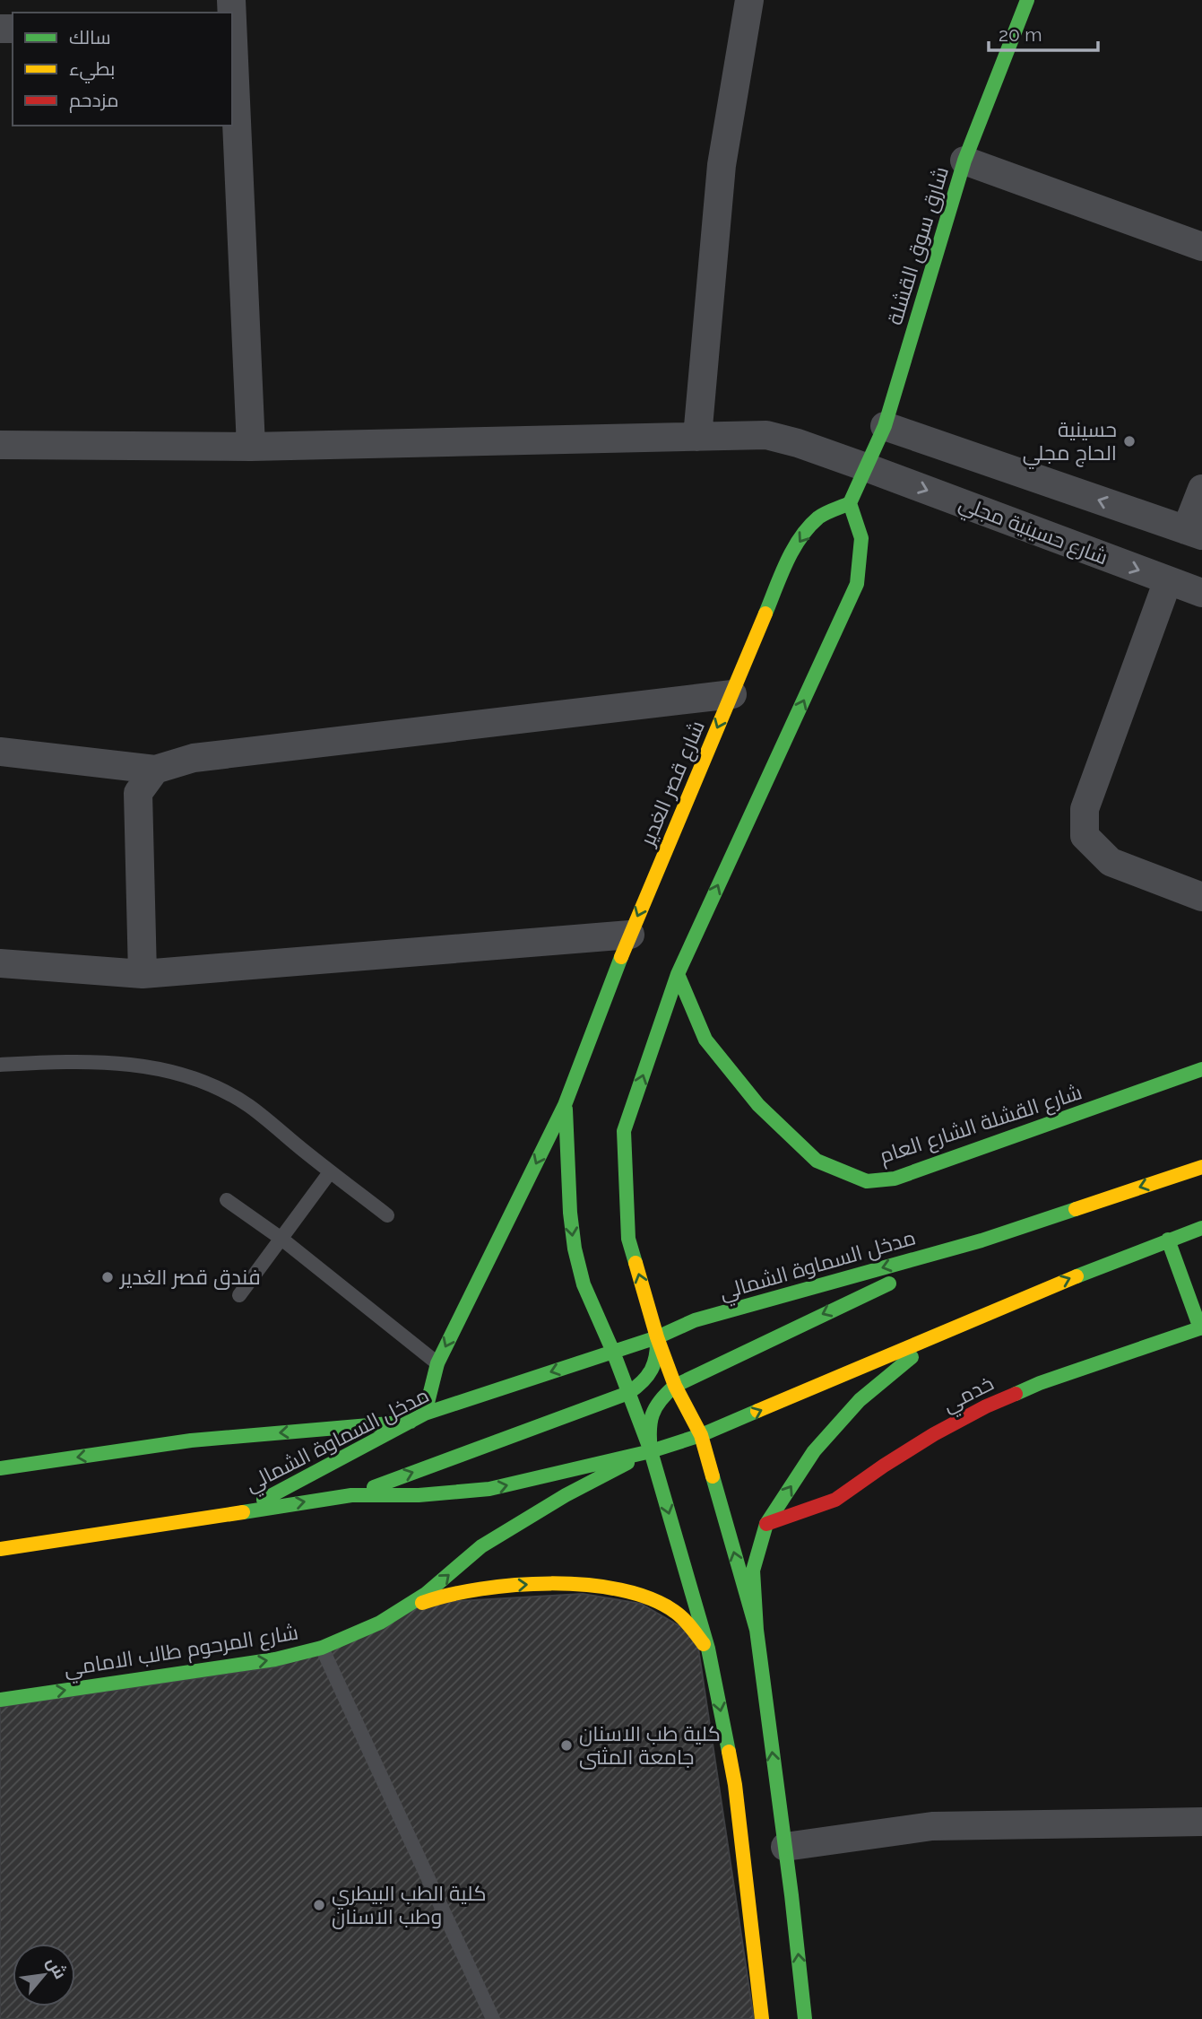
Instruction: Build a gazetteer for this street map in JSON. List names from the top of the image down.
{
  "streets": {
    "main road": [
      "شارق سوق القشلة",
      "شارع قصر الغدير",
      "شارع القشلة الشارع العام",
      "مدخل السماوة الشمالي",
      "خدمي",
      "شارع المرحوم طالب الامامي"
    ],
    "street": ["شارع حسينية مجلي"]
  },
  "crossings": [
    ["شارق سوق القشلة", "شارع حسينية مجلي"],
    ["شارق سوق القشلة", "شارع قصر الغدير"],
    ["شارع قصر الغدير", "مدخل السماوة الشمالي"],
    ["مدخل السماوة الشمالي", "شارع المرحوم طالب الامامي"]
  ],
  "places": [
    "حسينية الحاج مجلي",
    "فندق قصر الغدير",
    "كلية طب الاسنان جامعة المثنى",
    "كلية الطب البيطري وطب الاسنان"
  ],
  "legend": ["سالك", "بطيء", "مزدحم"],
  "scale_bar": "20 m",
  "north": "top right"
}
